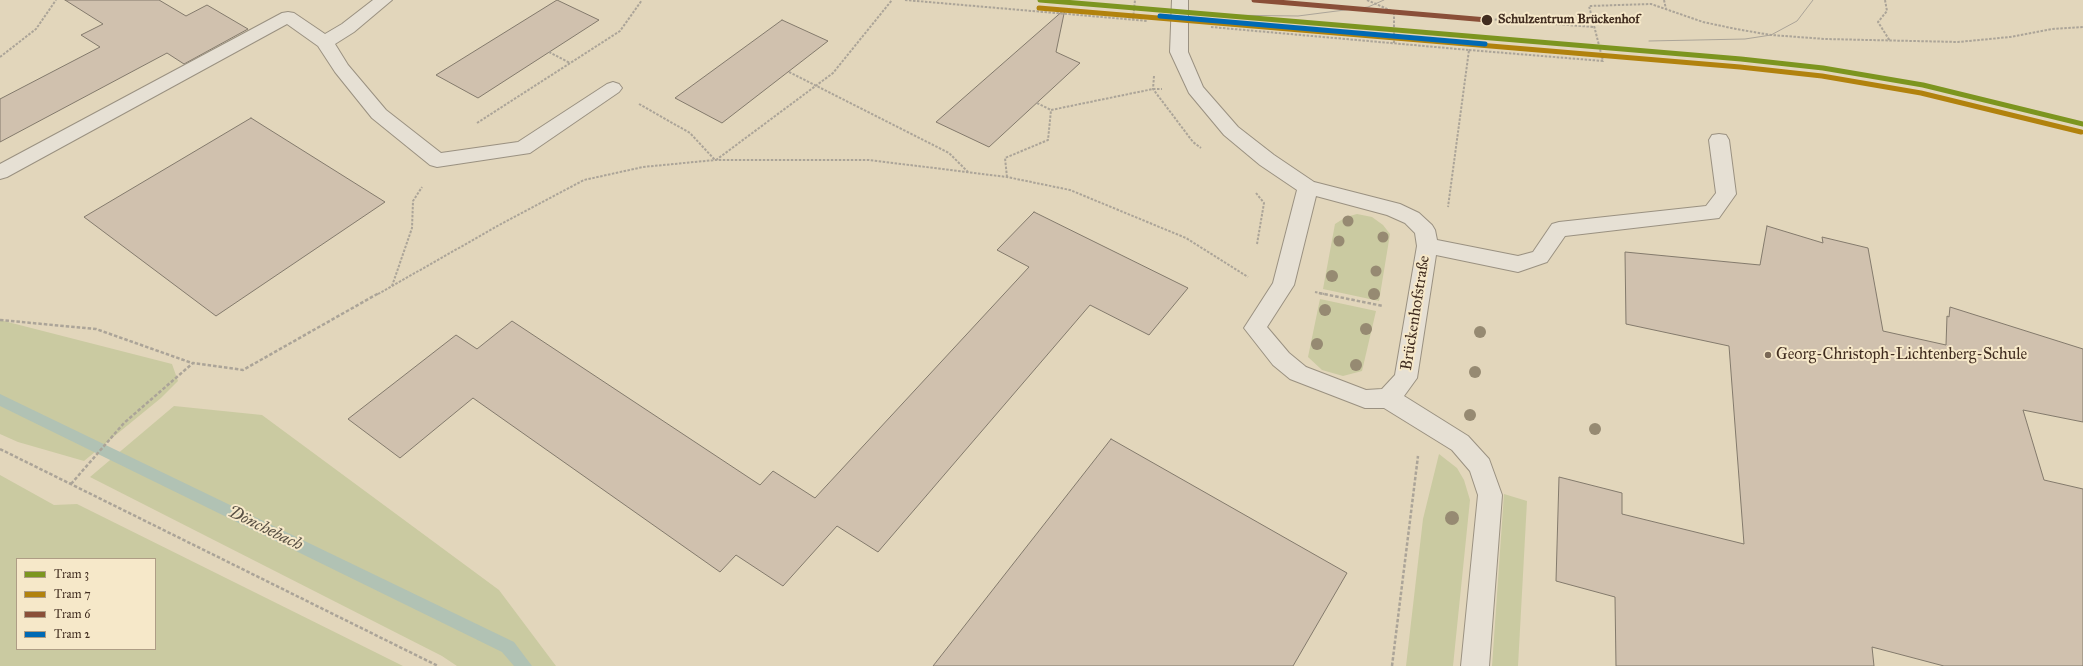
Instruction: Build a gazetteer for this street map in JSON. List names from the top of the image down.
{
  "streets": {
    "street": ["Brückenhofstraße"]
  },
  "water": ["Dönchebach"],
  "places": ["Schulzentrum Brückenhof", "Georg-Christoph-Lichtenberg-Schule"],
  "lines": [
    "tram line 3",
    "tram line 6",
    "tram line 7",
    "tram line 2"
  ],
  "legend": [
    "Tram 3",
    "Tram 7",
    "Tram 6",
    "Tram 2"
  ]
}
